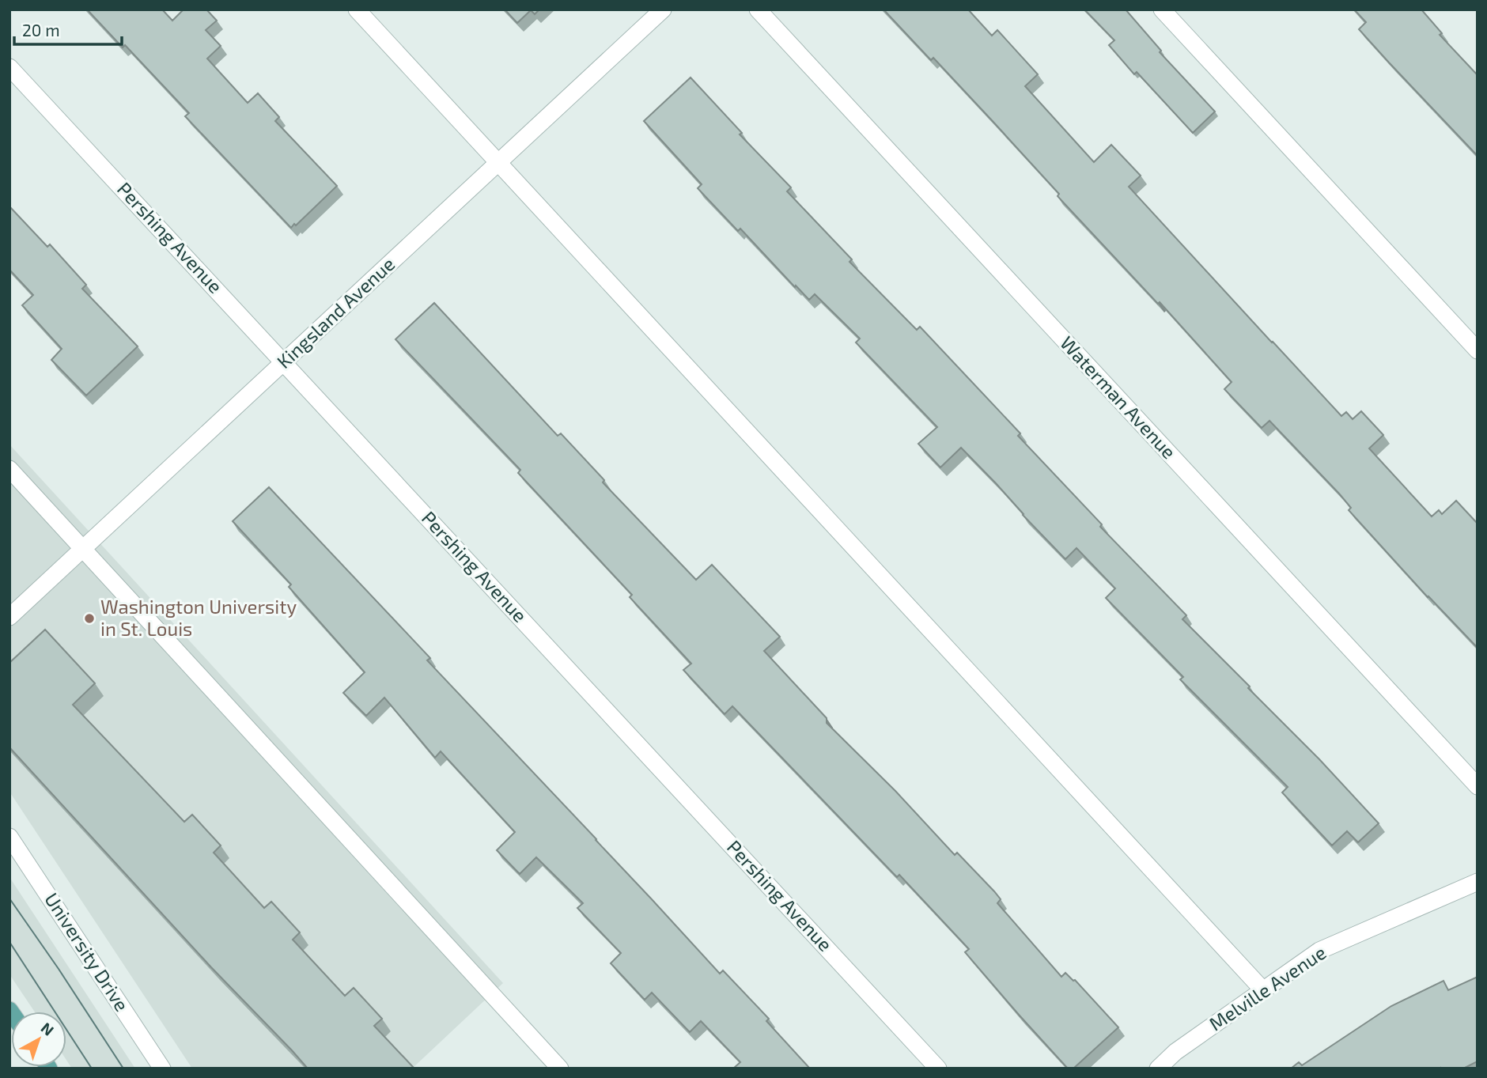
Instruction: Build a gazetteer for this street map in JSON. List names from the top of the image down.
{
  "streets": {
    "street": [
      "Pershing Avenue",
      "Kingsland Avenue",
      "Waterman Avenue",
      "University Drive",
      "Melville Avenue"
    ]
  },
  "crossings": [
    ["Pershing Avenue", "Kingsland Avenue"]
  ],
  "places": ["Washington University in St. Louis"],
  "scale_bar": "20 m",
  "north": "top right"
}
